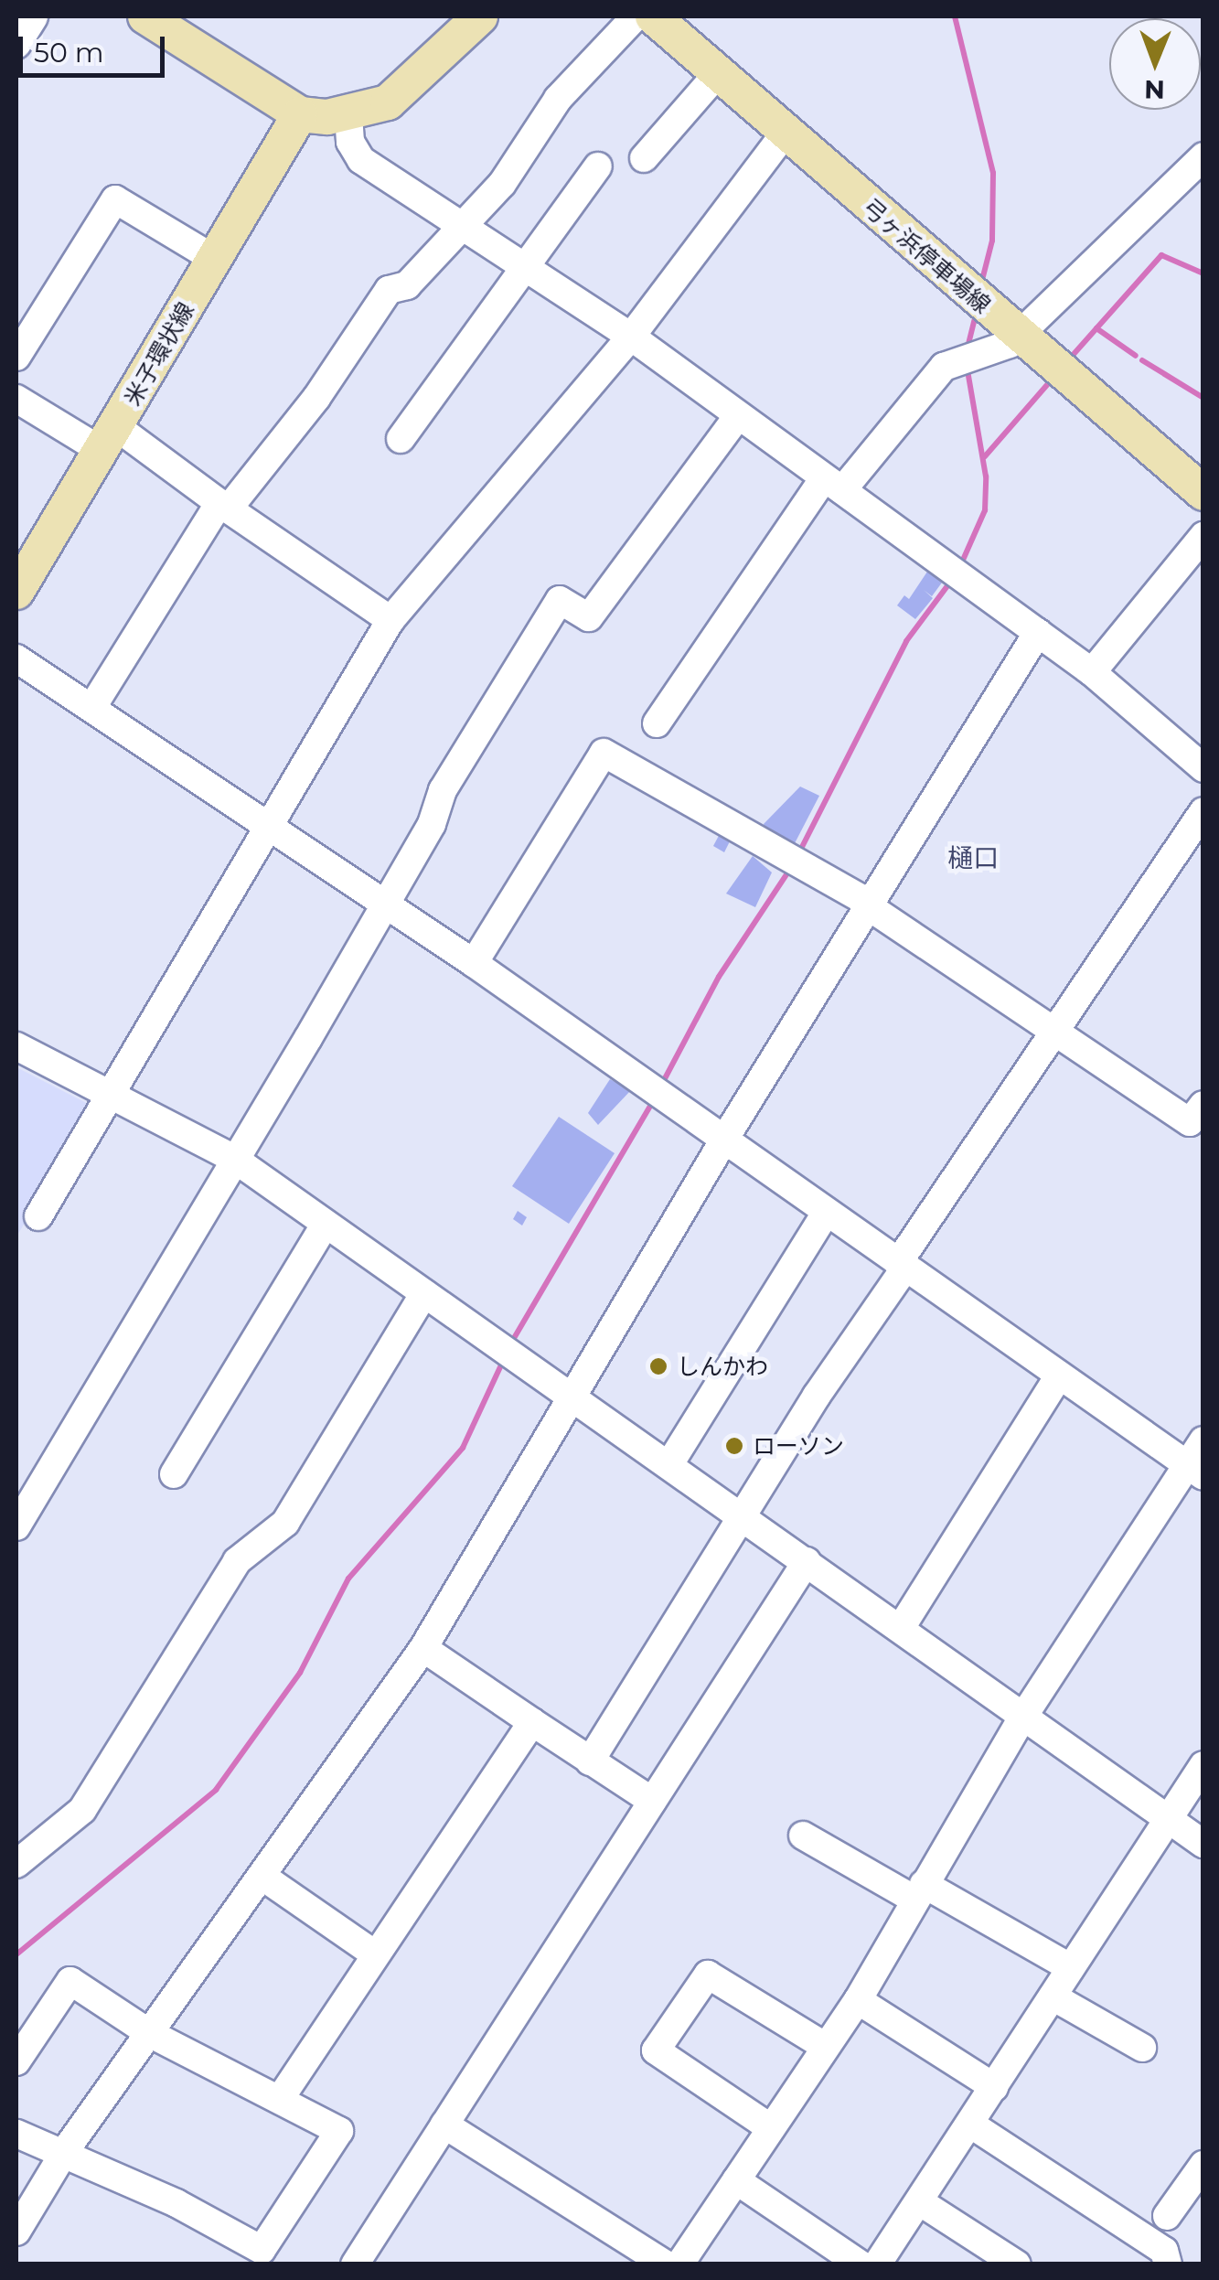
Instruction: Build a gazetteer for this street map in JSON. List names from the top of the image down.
{
  "streets": {
    "main road": ["弓ヶ浜停車場線", "米子環状線"]
  },
  "districts": ["樋口"],
  "places": ["しんかわ", "ローソン"],
  "scale_bar": "50 m",
  "north": "bottom"
}
